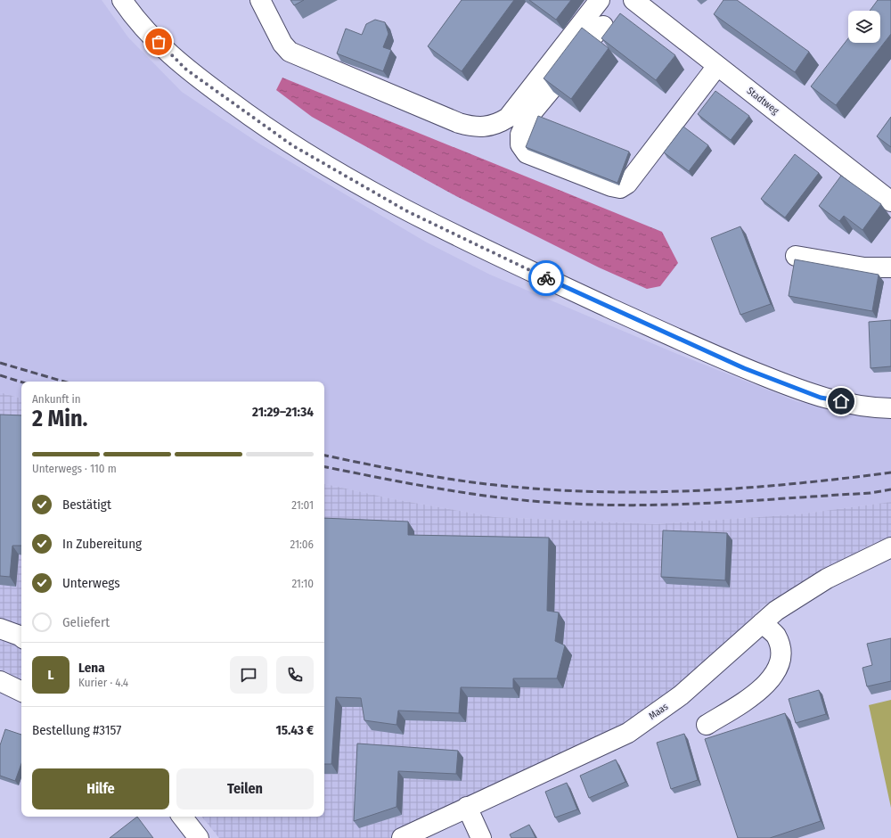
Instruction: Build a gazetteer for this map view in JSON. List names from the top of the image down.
{
  "streets": {
    "street": ["Stadtweg", "Maas"]
  },
  "page": {
    "heading": ["2 Min.", "Ankunft in", "21:29–21:34"],
    "panel": [
      "Lena",
      "Kurier · 4.4",
      "Bestellung #3157",
      "15.43 €"
    ],
    "bar": "Unterwegs · 110 m",
    "list": [
      ["Bestätigt", "21:01"],
      ["In Zubereitung", "21:06"],
      ["Unterwegs", "21:10"],
      "Geliefert"
    ],
    "round": "L",
    "buttons": ["Hilfe", "Teilen"]
  }
}
